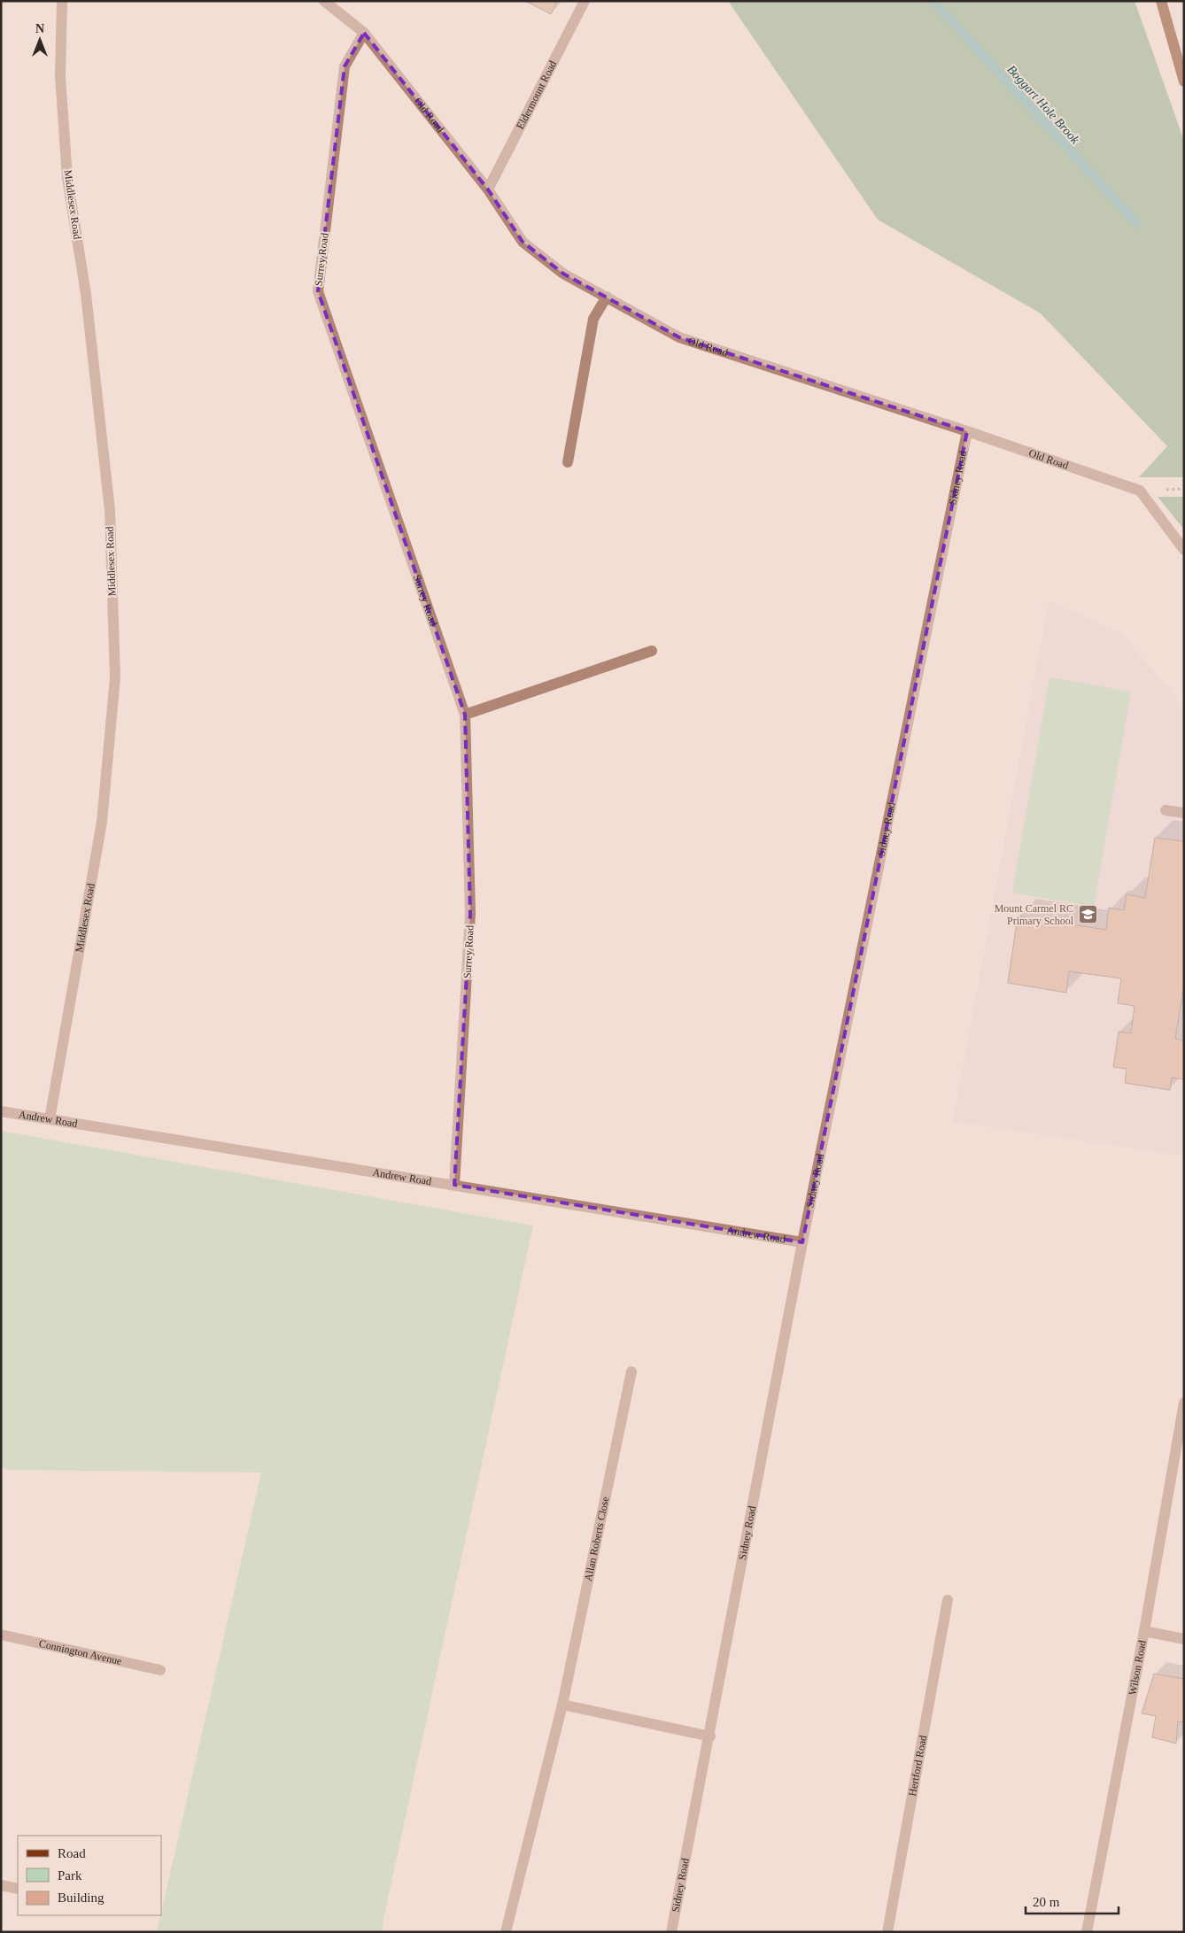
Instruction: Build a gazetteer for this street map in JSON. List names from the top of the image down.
{
  "streets": {
    "street": [
      "Eldermount Road",
      "Old Road",
      "Middlesex Road",
      "Surrey Road",
      "Sidney Road",
      "Andrew Road",
      "Allan Roberts Close",
      "Connington Avenue",
      "Wilson Road",
      "Hertford Road"
    ]
  },
  "crossings": [
    ["Eldermount Road", "Old Road"],
    ["Old Road", "Surrey Road"],
    ["Old Road", "Sidney Road"],
    ["Middlesex Road", "Andrew Road"],
    ["Surrey Road", "Andrew Road"],
    ["Sidney Road", "Andrew Road"]
  ],
  "water": ["Boggart Hole Brook"],
  "places": {
    "school or university": ["Mount Carmel RC Primary School"]
  },
  "legend": ["Road", "Park", "Building"],
  "scale_bar": "20 m",
  "north": "top"
}
